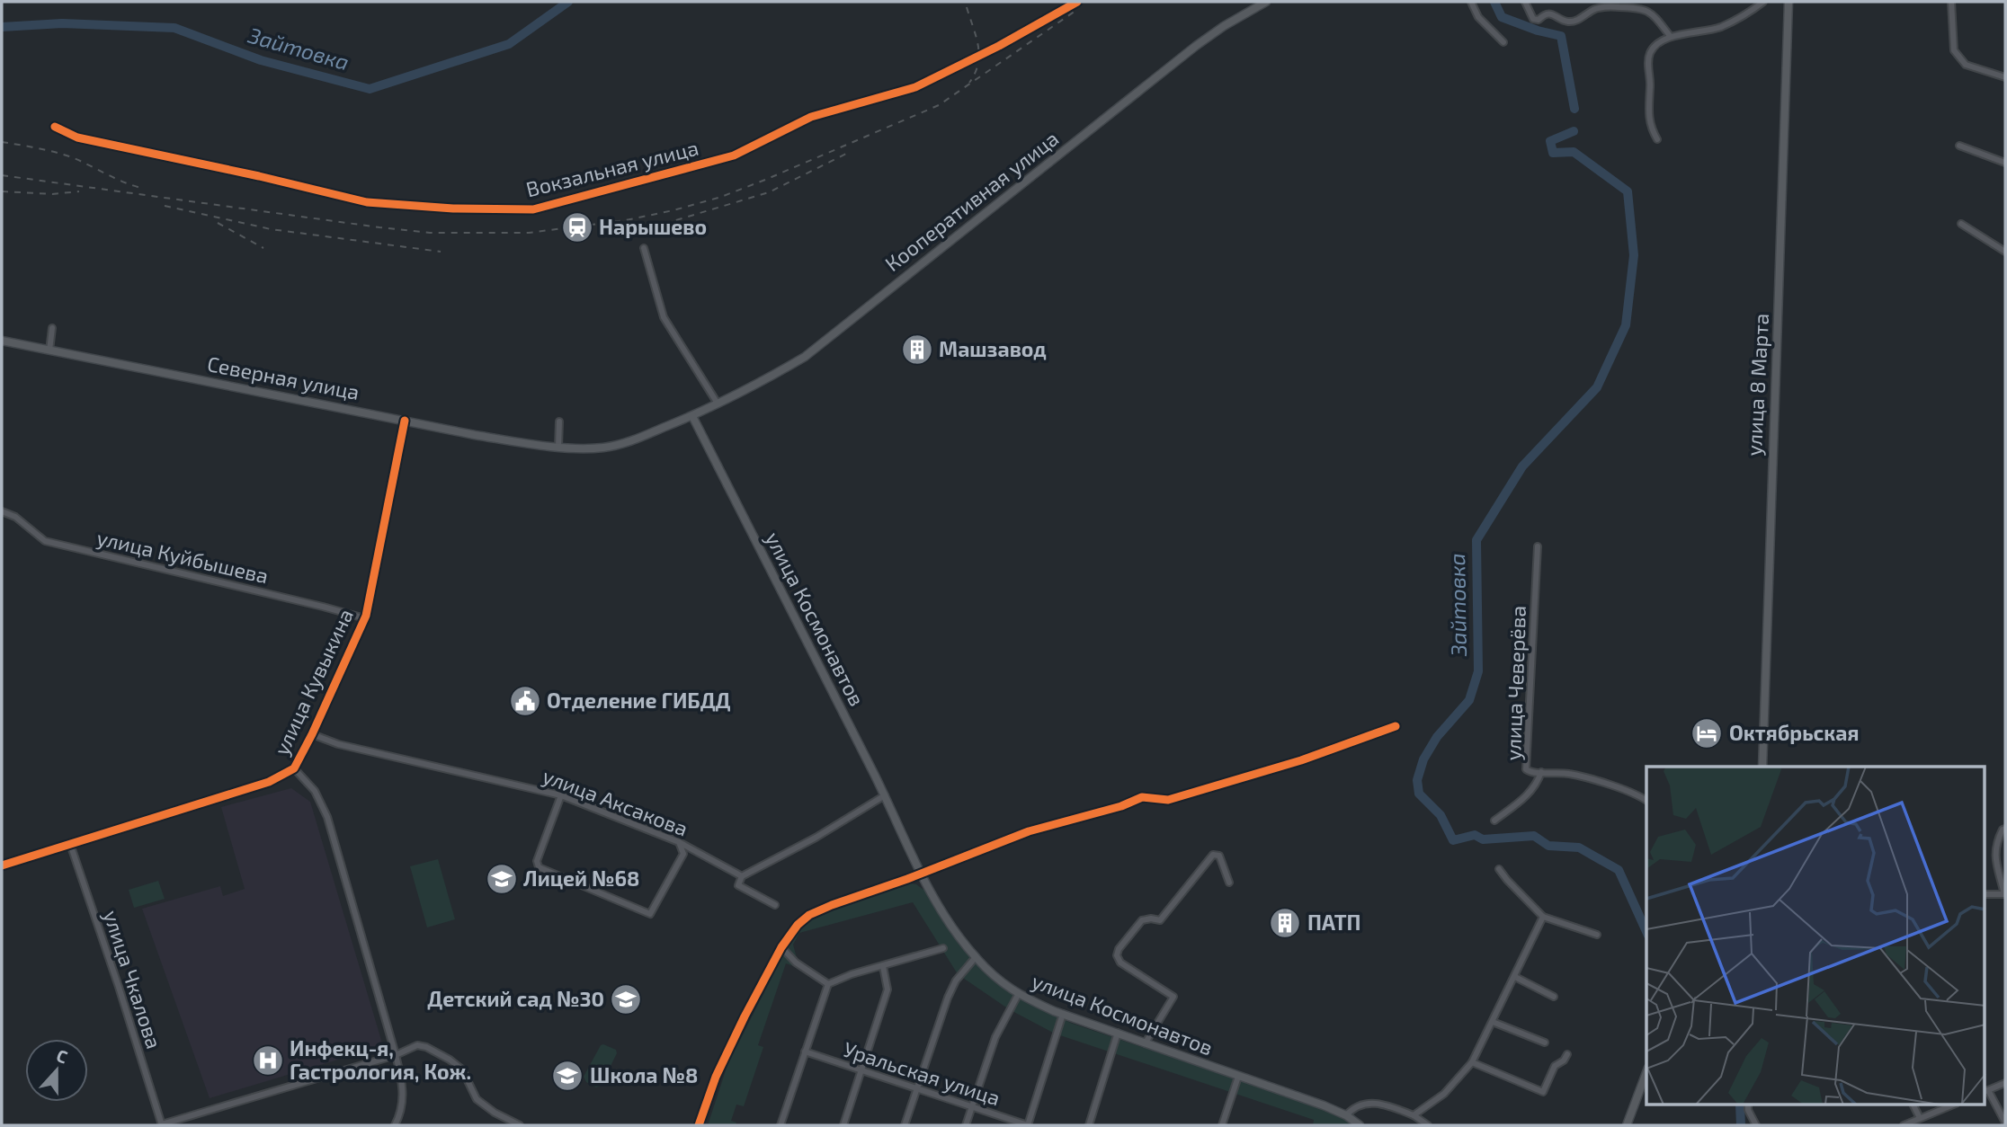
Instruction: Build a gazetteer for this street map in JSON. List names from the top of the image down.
{
  "streets": {
    "main road": [
      "Кооперативная улица",
      "Северная улица",
      "улица 8 Марта",
      "улица Космонавтов"
    ],
    "street": [
      "Вокзальная улица",
      "улица Куйбышева",
      "улица Кувыкина",
      "улица Чеверёва",
      "улица Аксакова",
      "улица Чкалова",
      "Уральская улица"
    ]
  },
  "crossings": [
    ["Кооперативная улица", "Северная улица"],
    ["Кооперативная улица", "улица Космонавтов"],
    ["Северная улица", "улица Космонавтов"],
    ["Северная улица", "улица Кувыкина"],
    ["улица Куйбышева", "улица Кувыкина"],
    ["улица Кувыкина", "улица Аксакова"],
    ["улица Кувыкина", "улица Чкалова"]
  ],
  "water": ["Зайтовка"],
  "places": {
    "station": ["Нарышево"],
    "building": ["Машзавод", "ПАТП"],
    "public building": ["Отделение ГИБДД"],
    "hotel": ["Октябрьская"],
    "school or university": ["Лицей №68", "Детский сад №30", "Школа №8"],
    "hospital": ["Инфекц-я, Гастрология, Кож."]
  },
  "north": "top"
}
